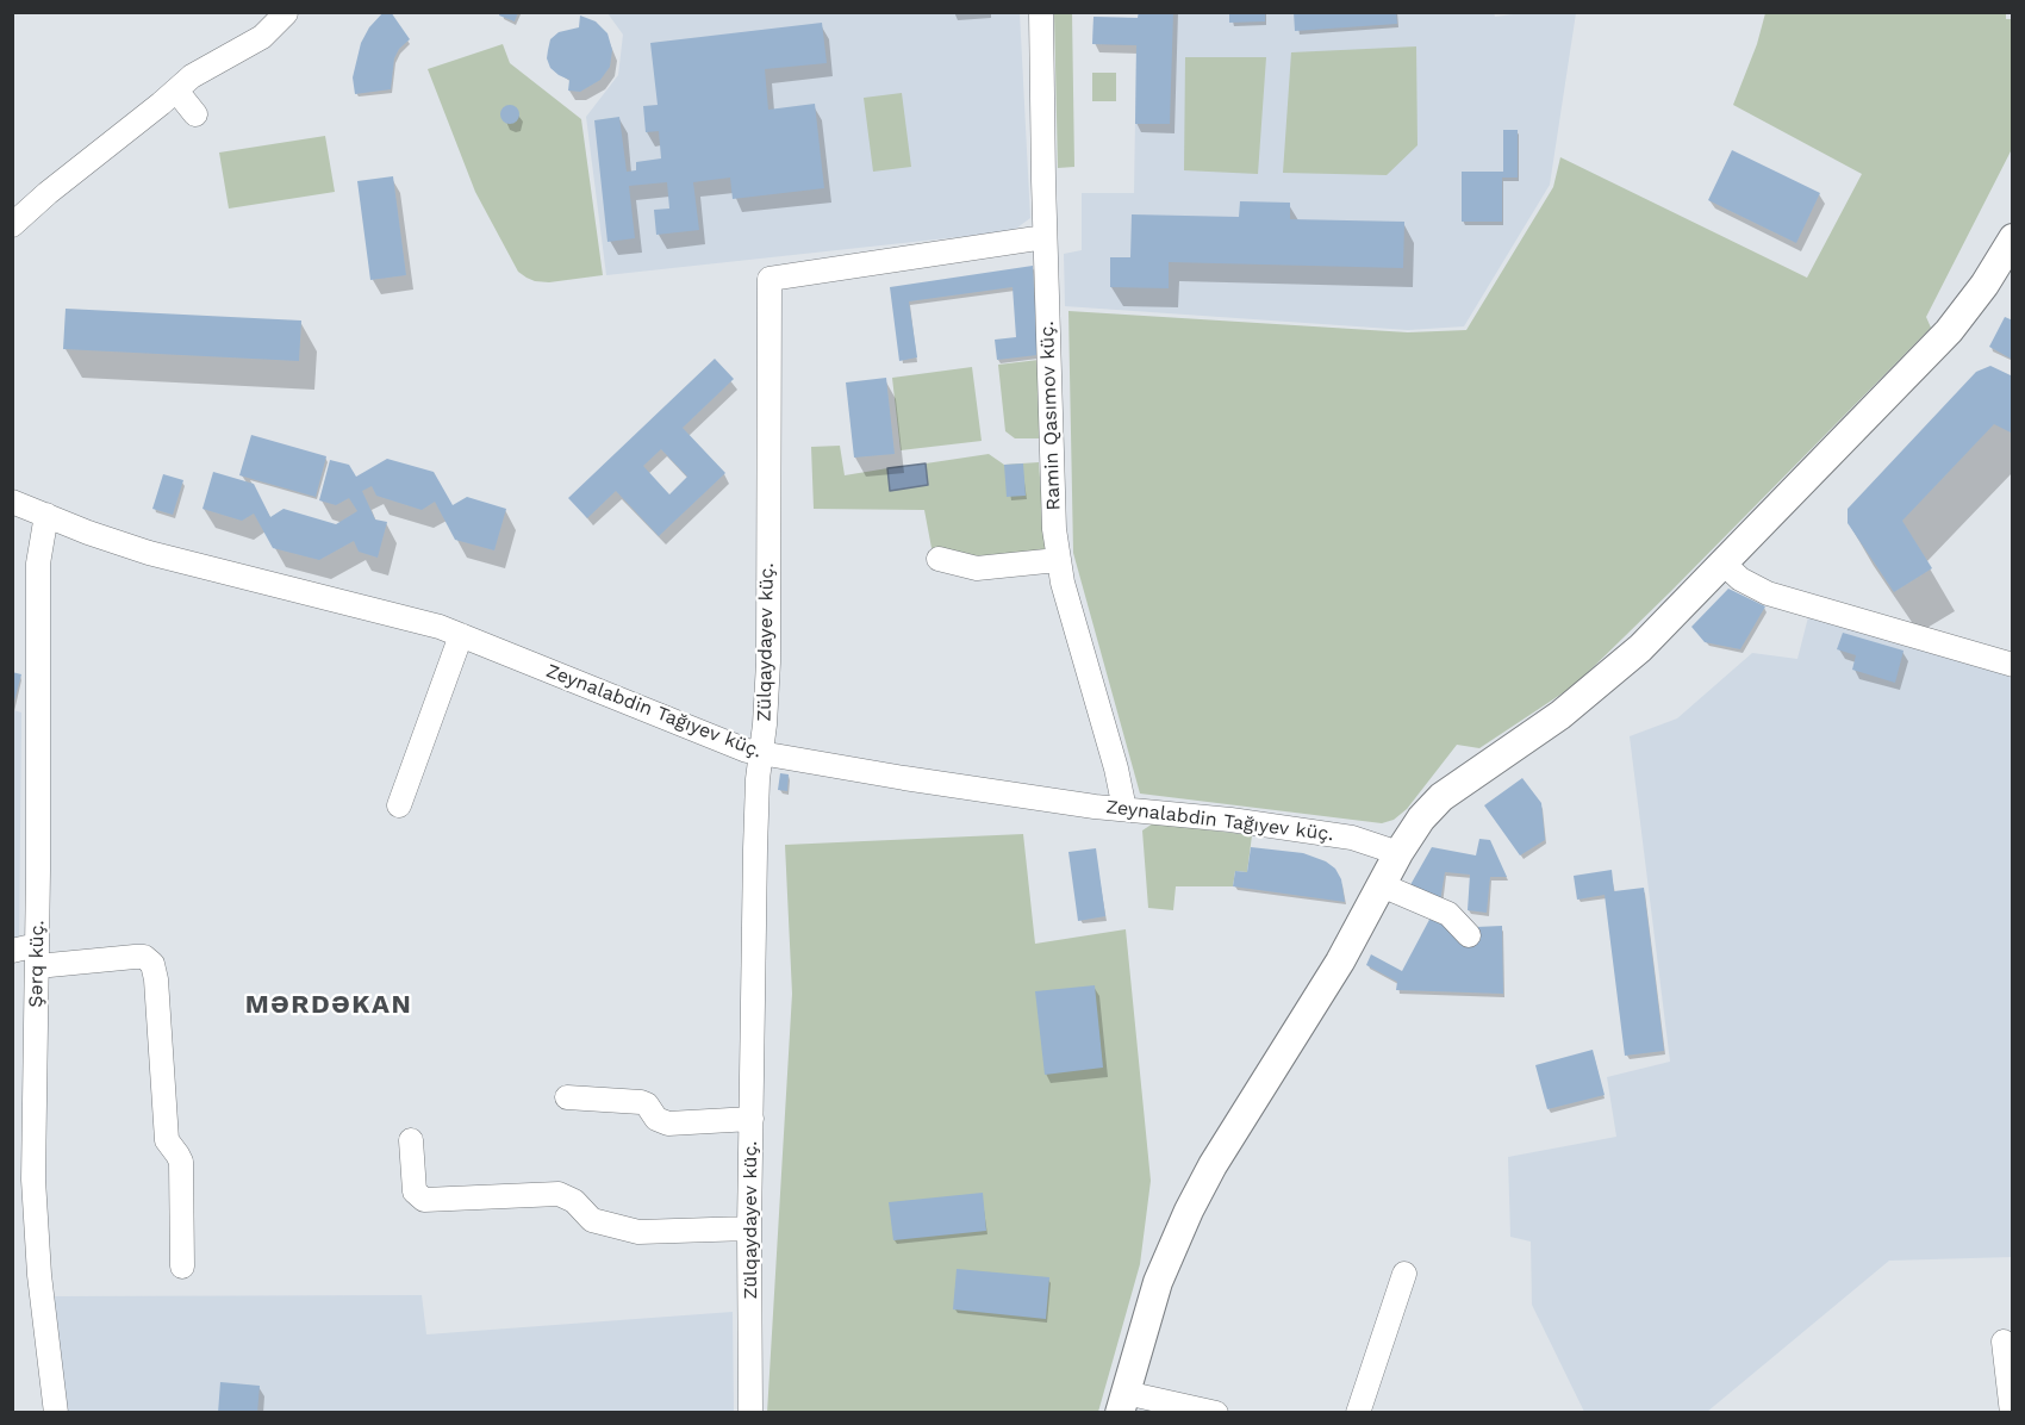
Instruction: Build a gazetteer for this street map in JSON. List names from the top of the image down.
{
  "streets": {
    "street": [
      "Ramin Qasımov küç.",
      "Zülqaydayev küç.",
      "Zeynalabdin Tağıyev küç.",
      "Şərq küç."
    ]
  },
  "crossings": [
    ["Ramin Qasımov küç.", "Zülqaydayev küç."],
    ["Ramin Qasımov küç.", "Zeynalabdin Tağıyev küç."],
    ["Zülqaydayev küç.", "Zeynalabdin Tağıyev küç."],
    ["Zeynalabdin Tağıyev küç.", "Şərq küç."]
  ],
  "districts": ["MƏRDƏKAN"]
}
